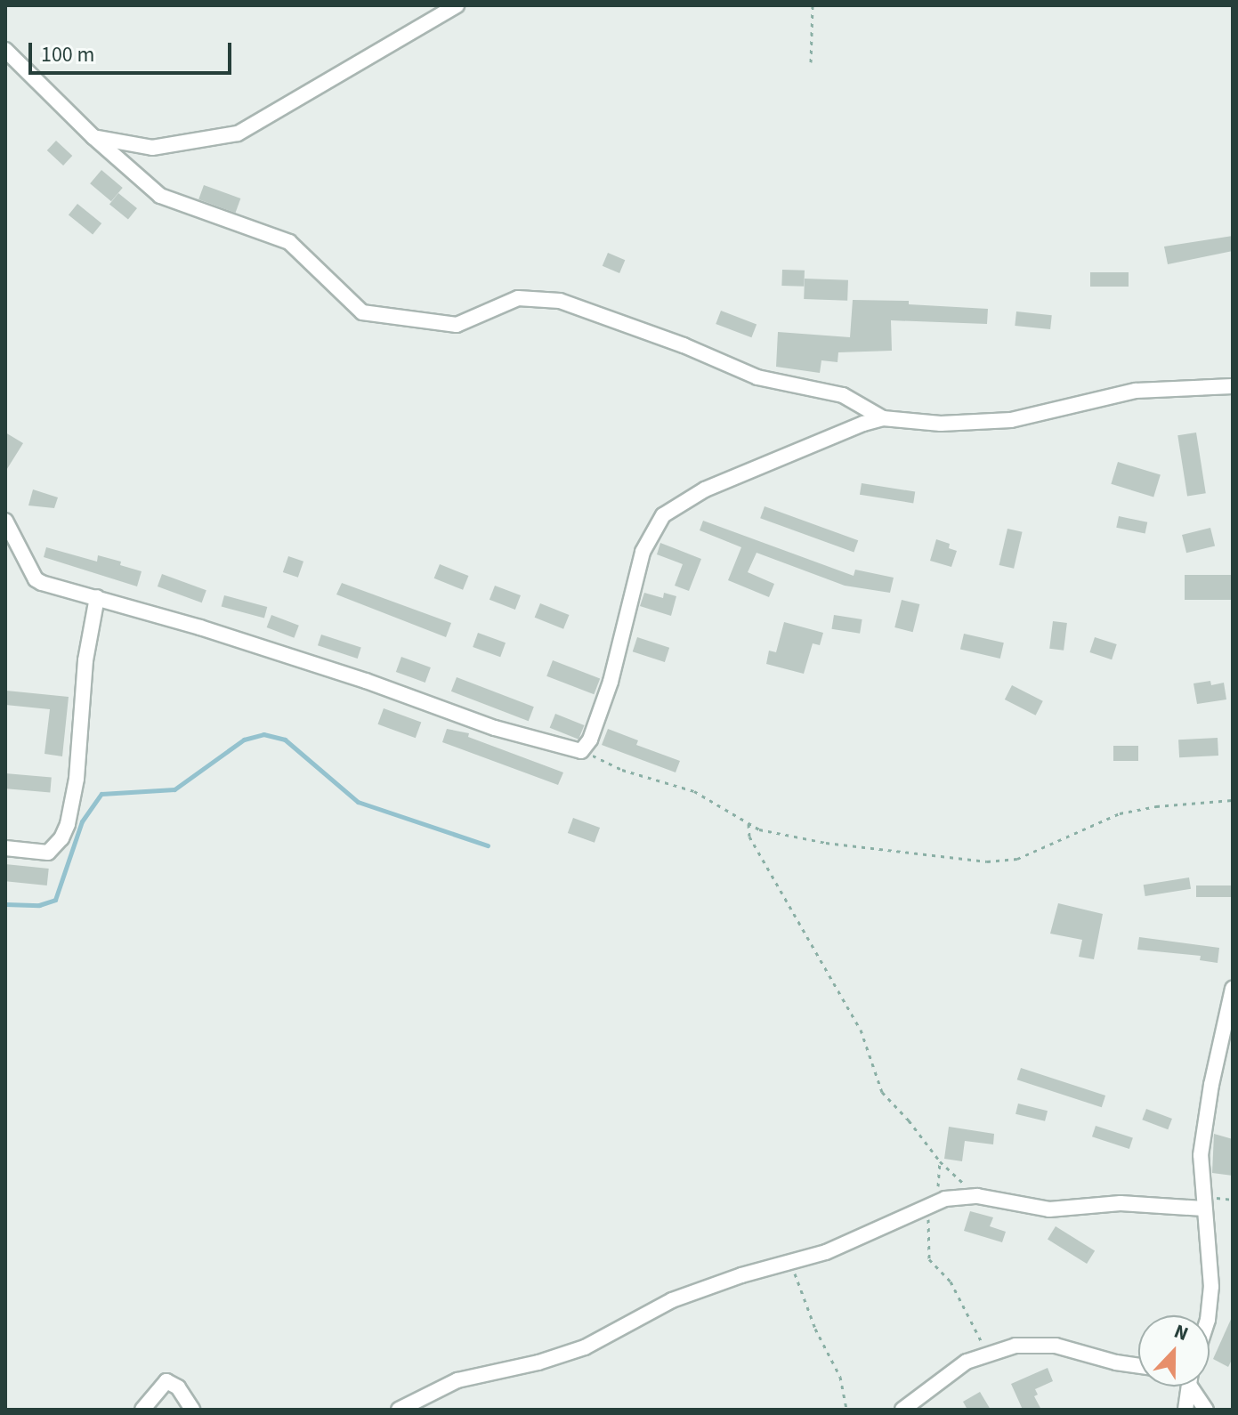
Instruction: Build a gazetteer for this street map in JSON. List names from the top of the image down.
{
  "scale_bar": "100 m",
  "north": "top"
}
